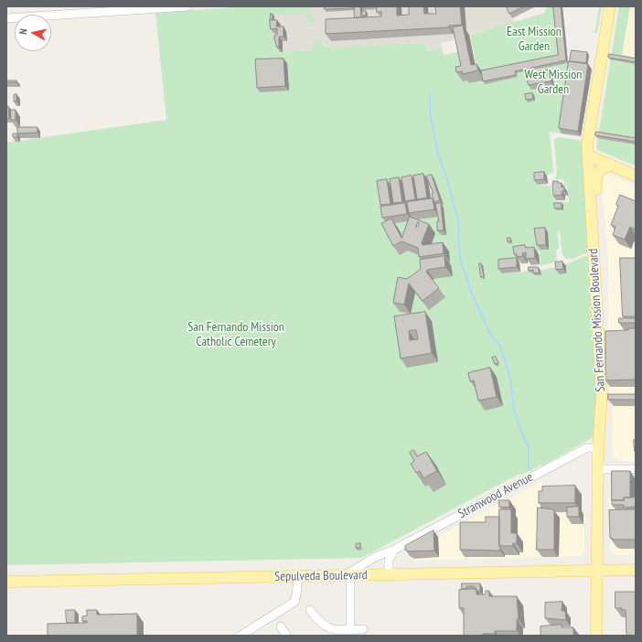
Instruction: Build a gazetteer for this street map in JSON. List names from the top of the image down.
{
  "streets": {
    "main road": ["San Fernando Mission Boulevard", "Sepulveda Boulevard"],
    "street": ["Stranwood Avenue"]
  },
  "crossings": [
    ["San Fernando Mission Boulevard", "Stranwood Avenue"],
    ["San Fernando Mission Boulevard", "Sepulveda Boulevard"],
    ["Stranwood Avenue", "Sepulveda Boulevard"]
  ],
  "parks": ["East Mission Garden", "West Mission Garden", "San Fernando Mission Catholic Cemetery"],
  "north": "left"
}
